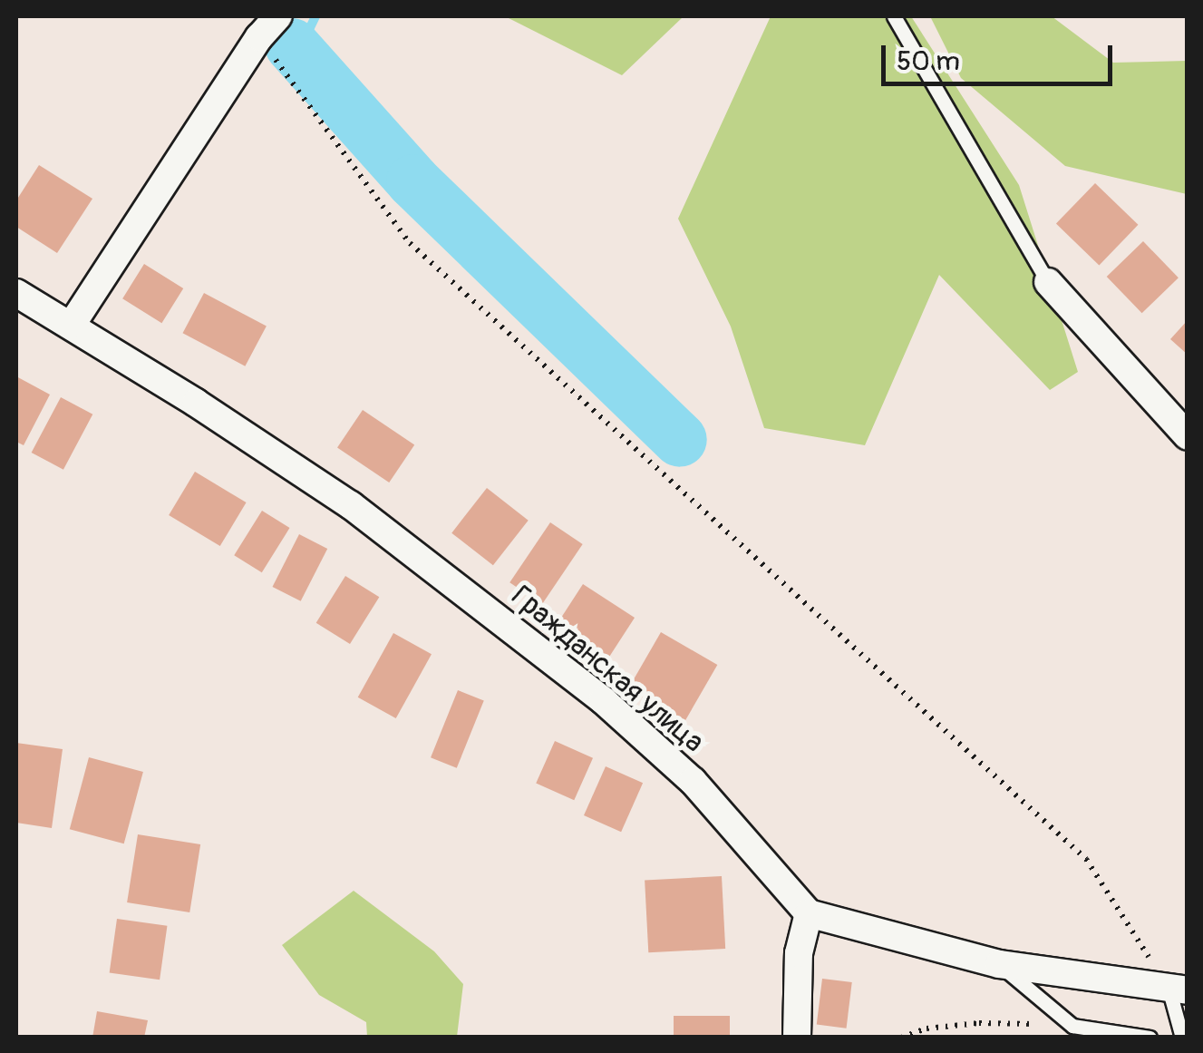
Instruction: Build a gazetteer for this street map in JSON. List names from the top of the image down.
{
  "streets": {
    "street": ["Гражданская улица"]
  },
  "scale_bar": "50 m"
}
